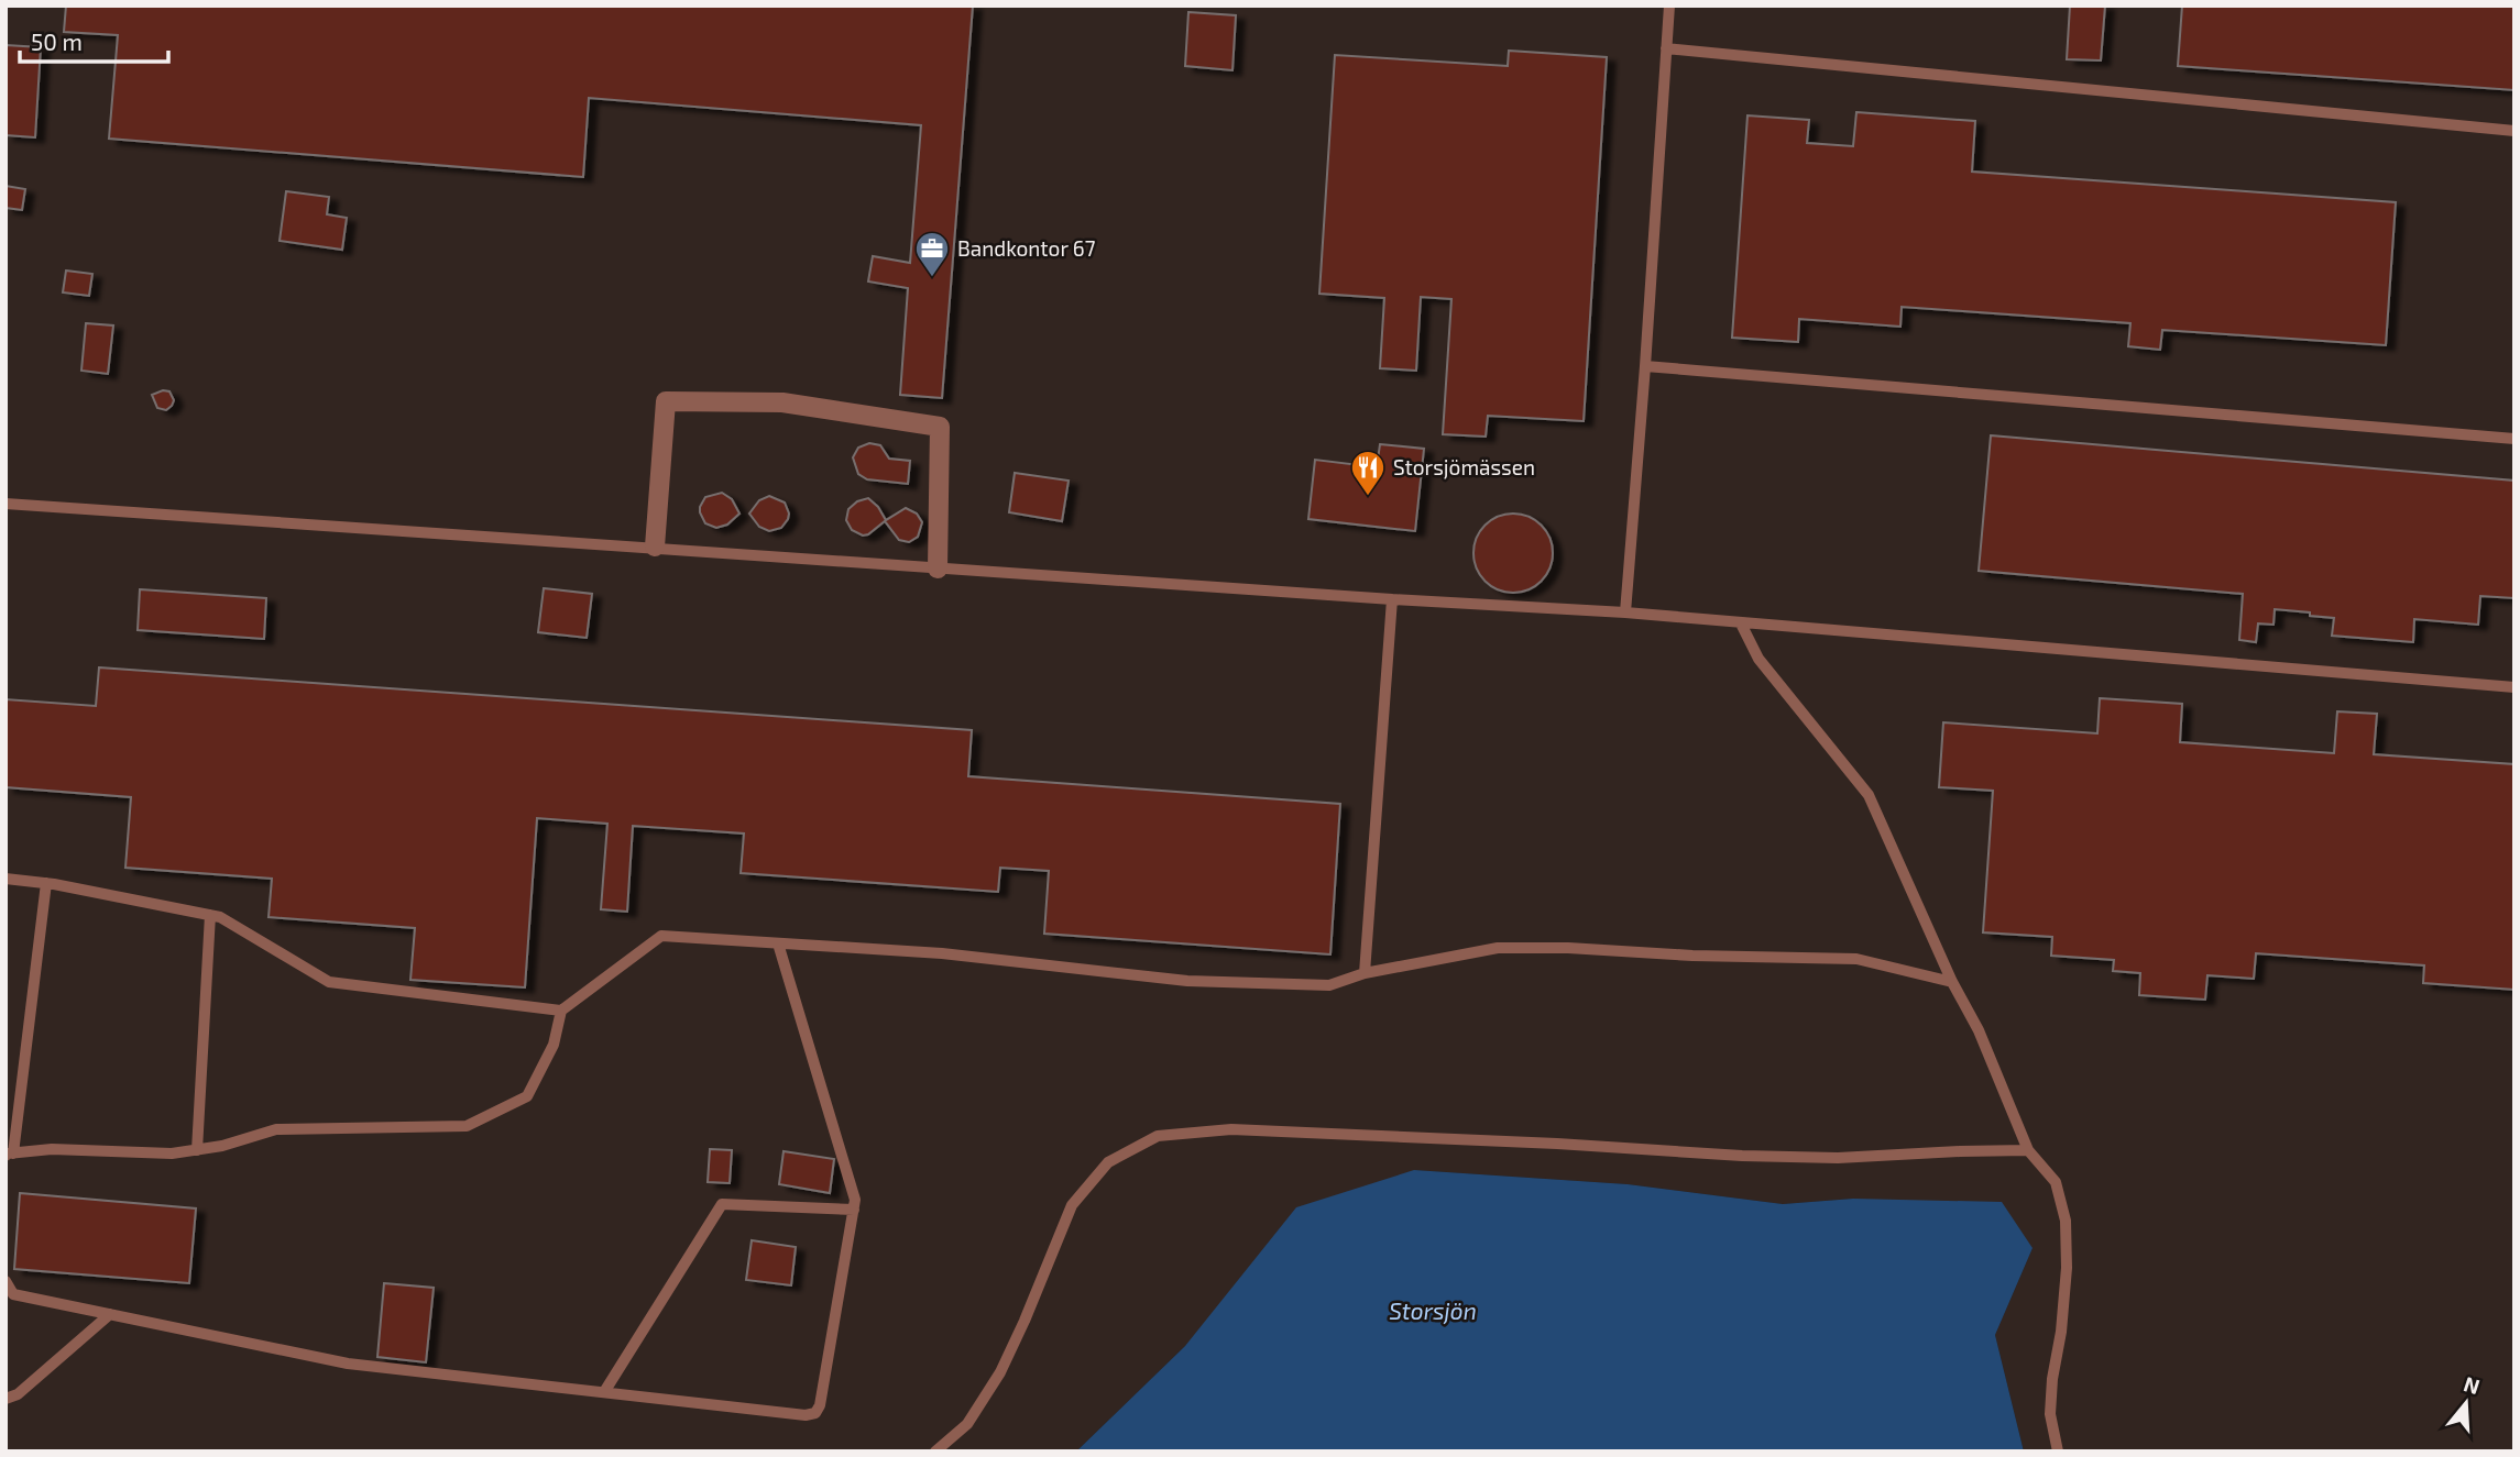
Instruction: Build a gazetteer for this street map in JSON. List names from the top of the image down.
{
  "water": ["Storsjön"],
  "places": {
    "office": ["Bandkontor 67"],
    "restaurant": ["Storsjömässen"]
  },
  "scale_bar": "50 m",
  "north": "top"
}
